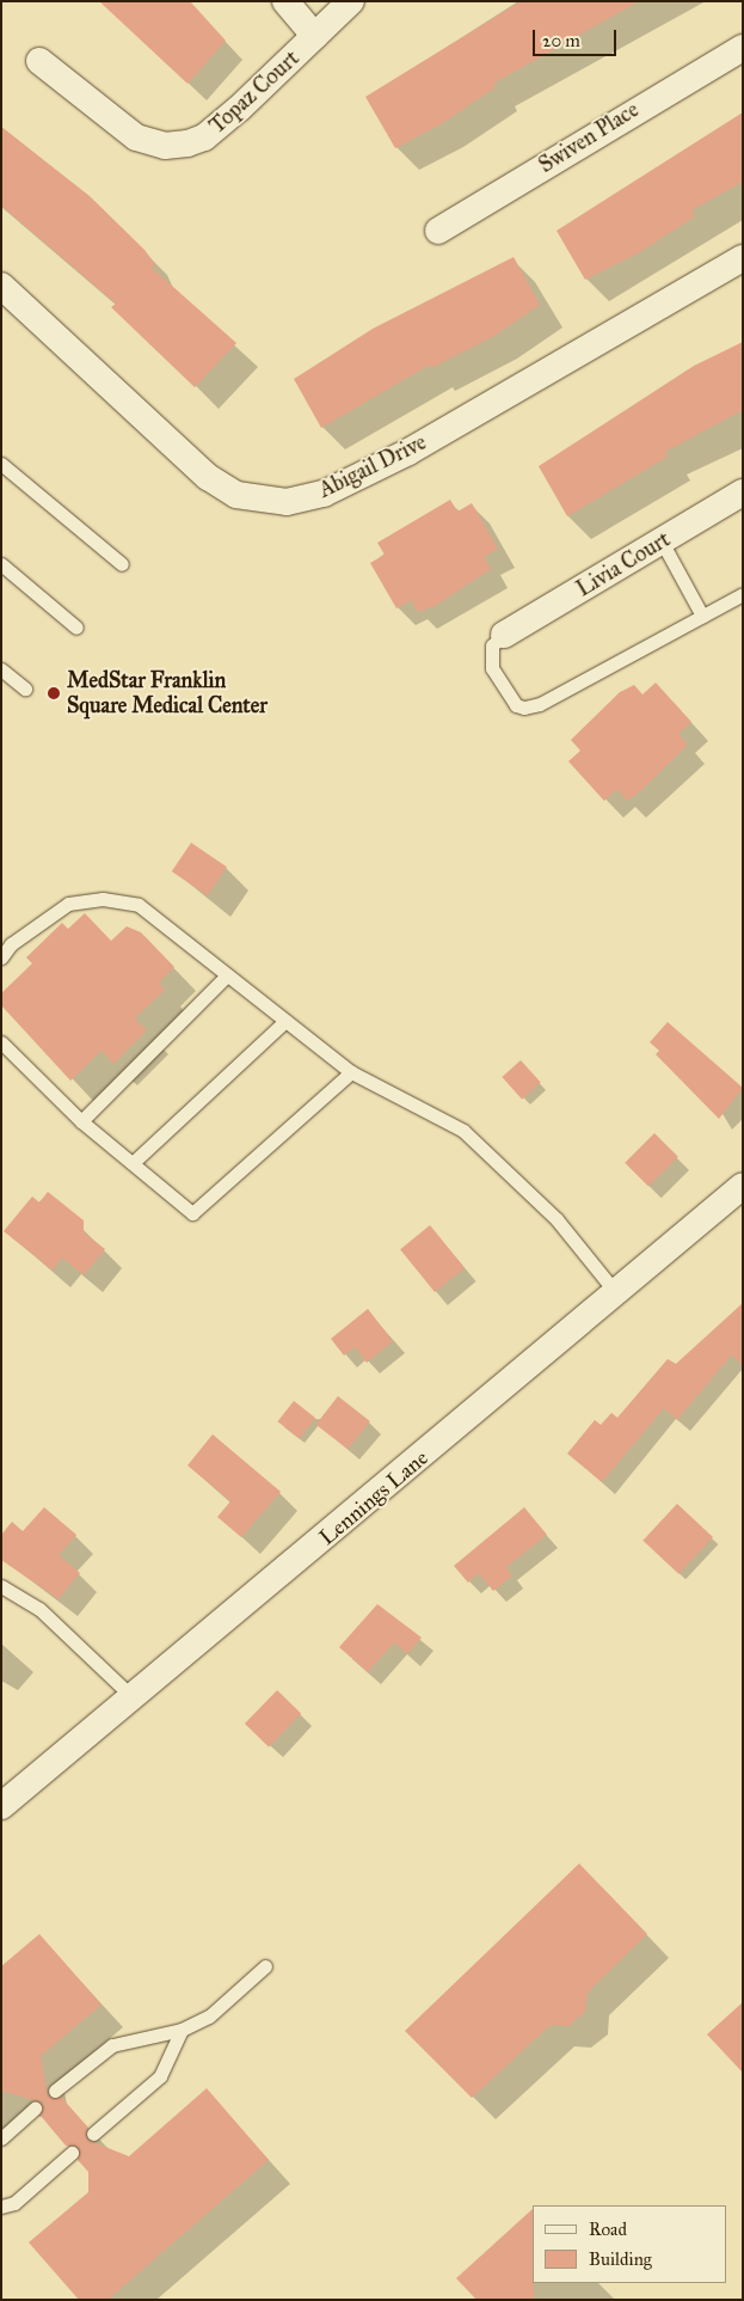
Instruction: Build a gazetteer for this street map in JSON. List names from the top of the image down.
{
  "streets": {
    "street": [
      "Topaz Court",
      "Swiven Place",
      "Abigail Drive",
      "Livia Court",
      "Lennings Lane"
    ]
  },
  "places": ["MedStar Franklin Square Medical Center"],
  "legend": ["Road", "Building"],
  "scale_bar": "20 m"
}
